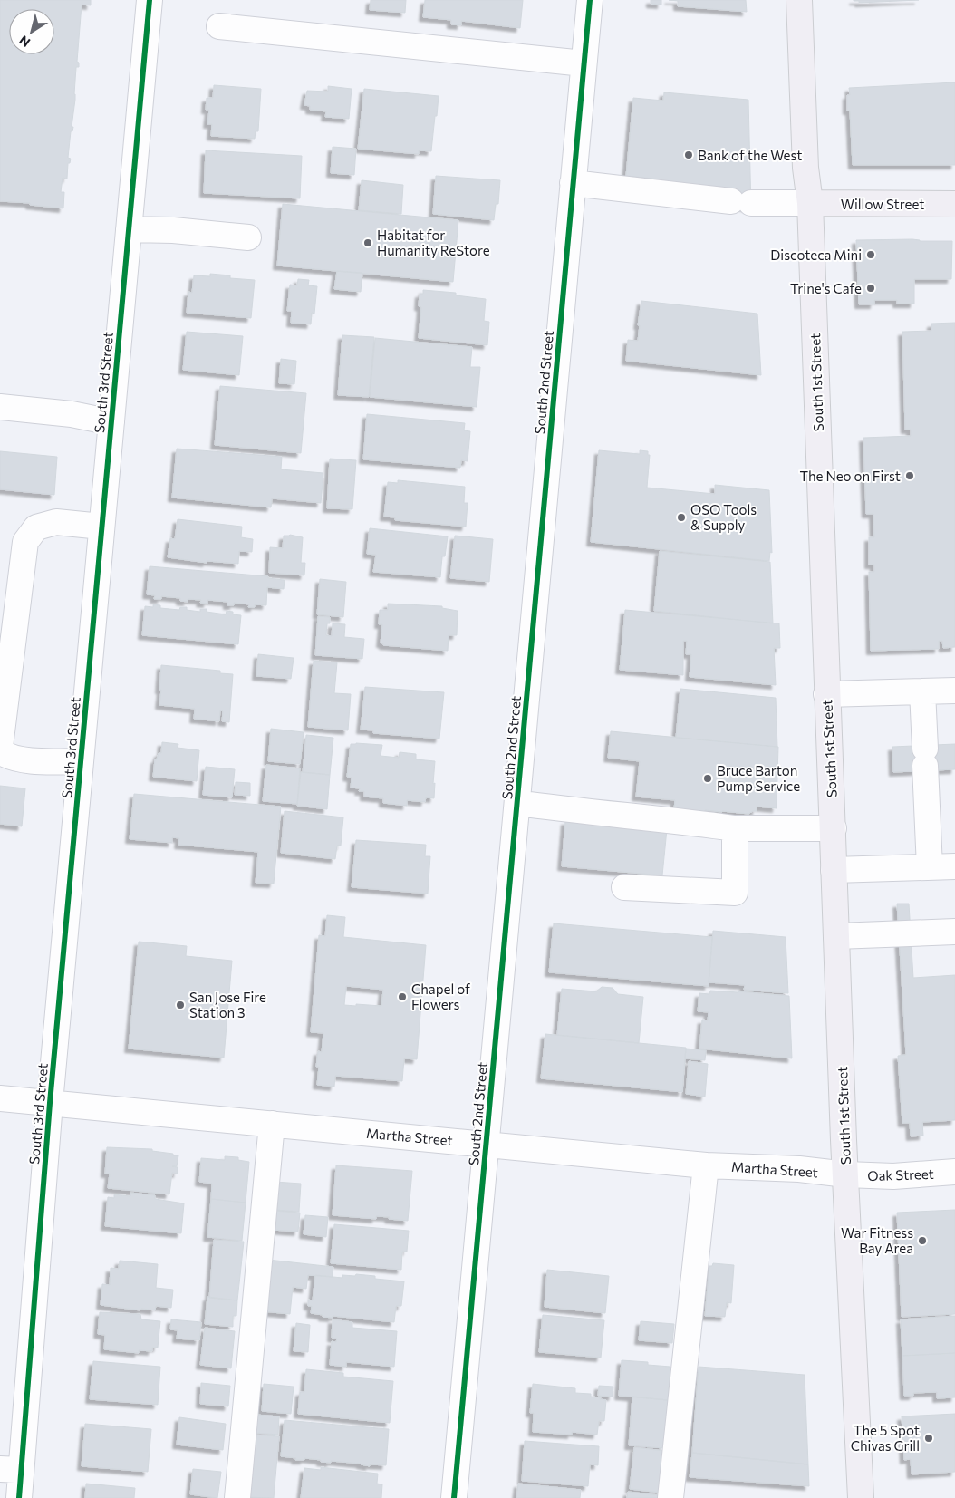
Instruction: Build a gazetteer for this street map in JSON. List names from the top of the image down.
{
  "streets": {
    "main road": ["Willow Street", "South 1st Street"],
    "street": [
      "South 3rd Street",
      "South 2nd Street",
      "Martha Street",
      "Oak Street"
    ]
  },
  "crossings": [
    ["Willow Street", "South 1st Street"],
    ["South 3rd Street", "Martha Street"],
    ["South 2nd Street", "Martha Street"],
    ["South 1st Street", "Martha Street"],
    ["South 1st Street", "Oak Street"],
    ["Martha Street", "Oak Street"]
  ],
  "places": [
    "Bank of the West",
    "Habitat for Humanity ReStore",
    "Discoteca Mini",
    "Trine's Cafe",
    "The Neo on First",
    "OSO Tools & Supply",
    "Bruce Barton Pump Service",
    "Chapel of Flowers",
    "San Jose Fire Station 3",
    "War Fitness Bay Area",
    "The 5 Spot Chivas Grill"
  ],
  "north": "bottom left"
}
